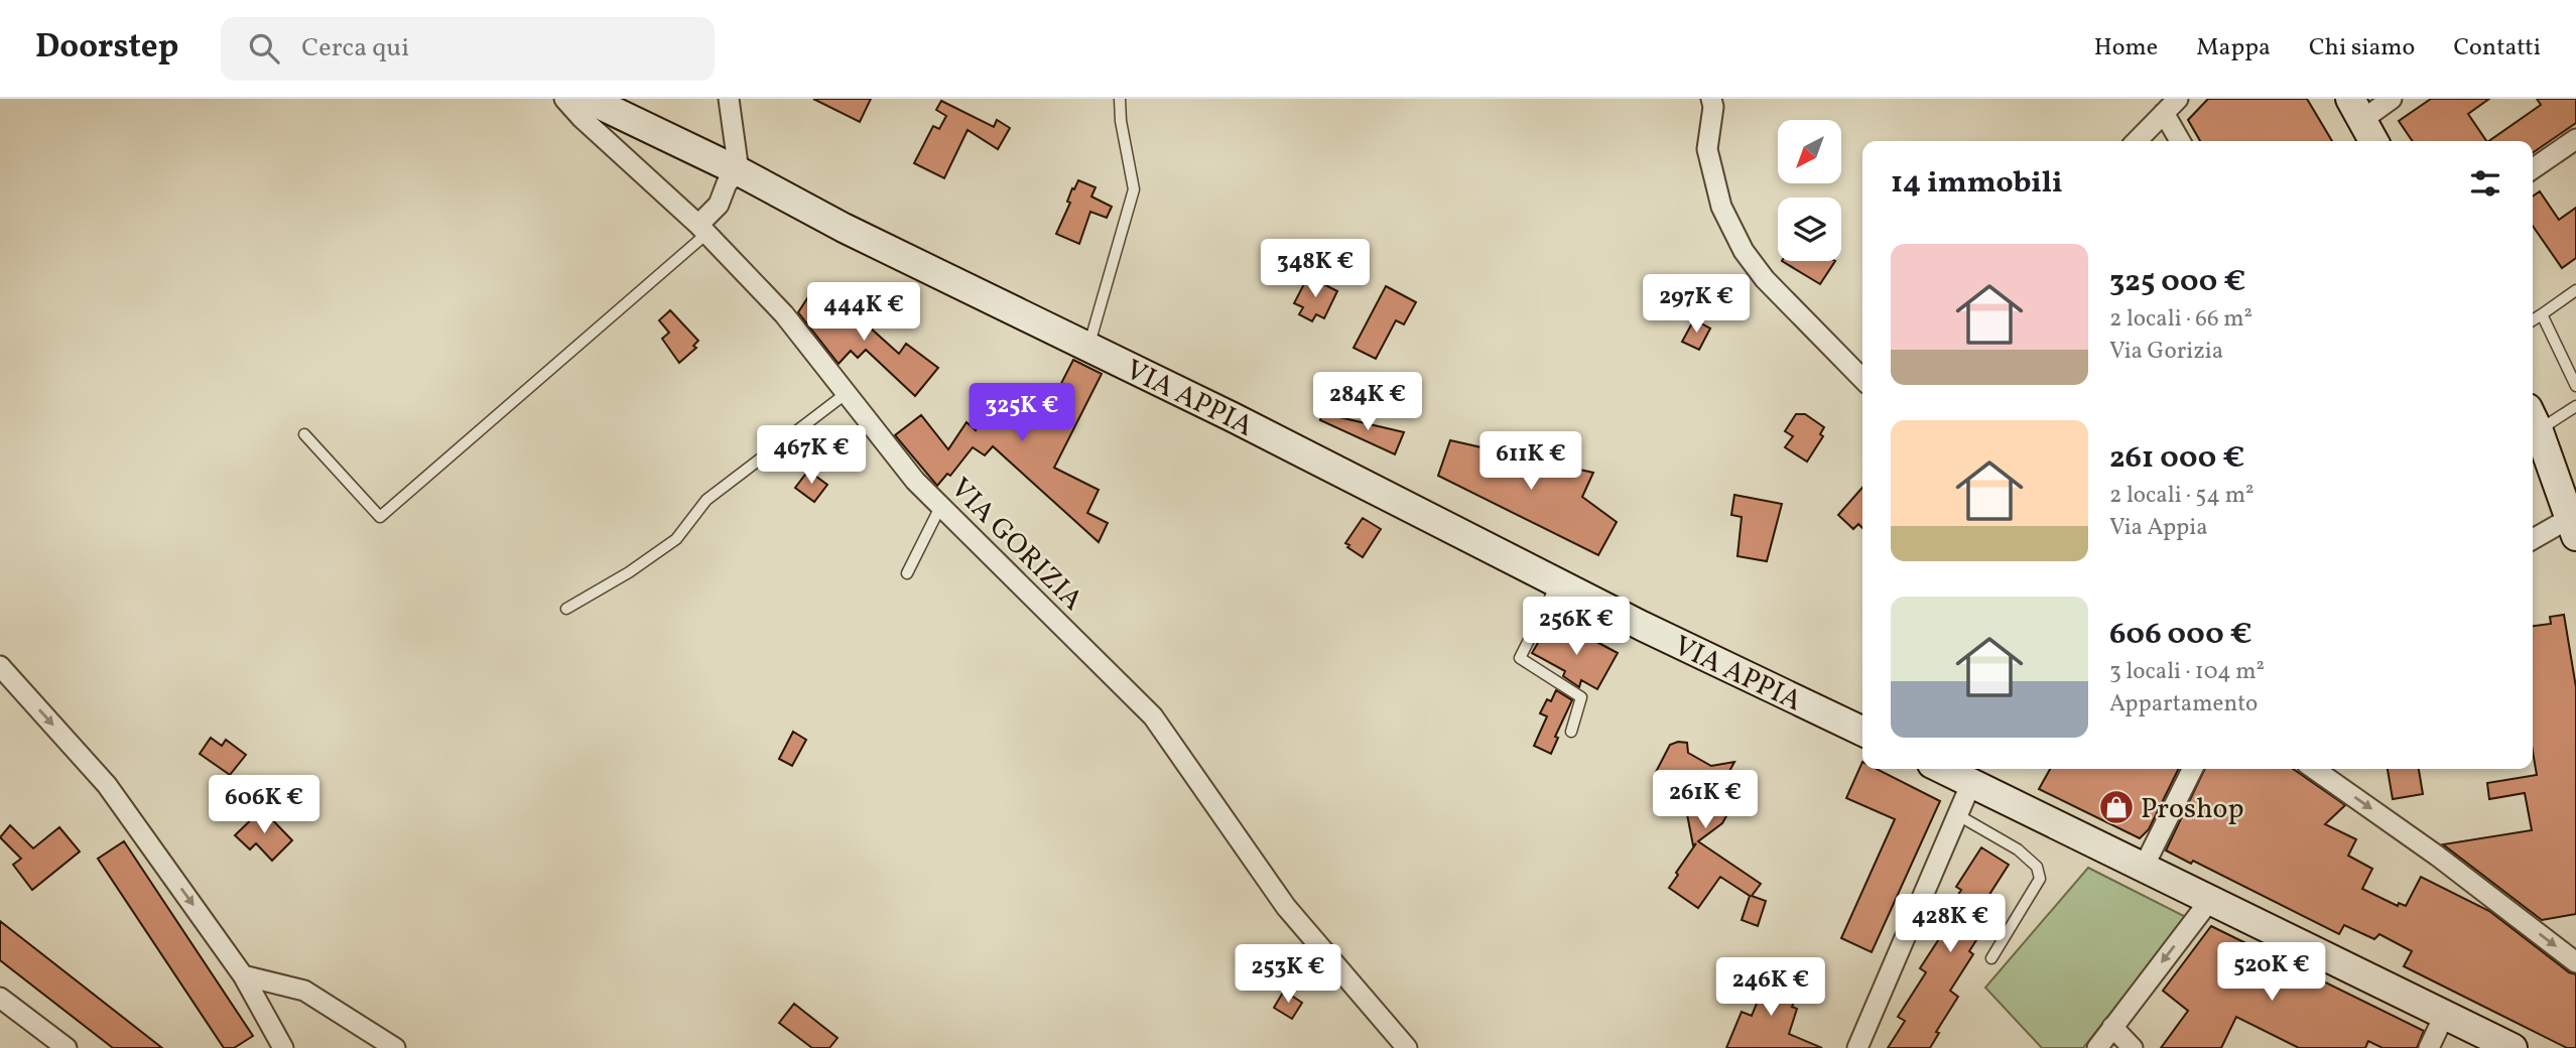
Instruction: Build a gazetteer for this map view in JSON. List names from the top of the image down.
{
  "streets": {
    "main road": ["VIA APPIA"],
    "street": ["VIA GORIZIA"]
  },
  "places": {
    "shop": ["Proshop"]
  },
  "north": "bottom left",
  "page": {
    "header": "Doorstep",
    "search": "Cerca qui",
    "nav": [
      "Home",
      "Mappa",
      "Chi siamo",
      "Contatti"
    ],
    "heading": "14 immobili",
    "list": [
      {
        "name": "325 000 €",
        "note": "2 locali · 66 m² · Via Gorizia"
      },
      {
        "name": "261 000 €",
        "note": "2 locali · 54 m² · Via Appia"
      },
      {
        "name": "606 000 €",
        "note": "3 locali · 104 m² · Appartamento"
      }
    ],
    "price": [
      "348K €",
      "297K €",
      "444K €",
      "284K €",
      "325K €",
      "467K €",
      "611K €",
      "256K €",
      "261K €",
      "606K €",
      "428K €",
      "520K €",
      "253K €",
      "246K €"
    ]
  }
}
